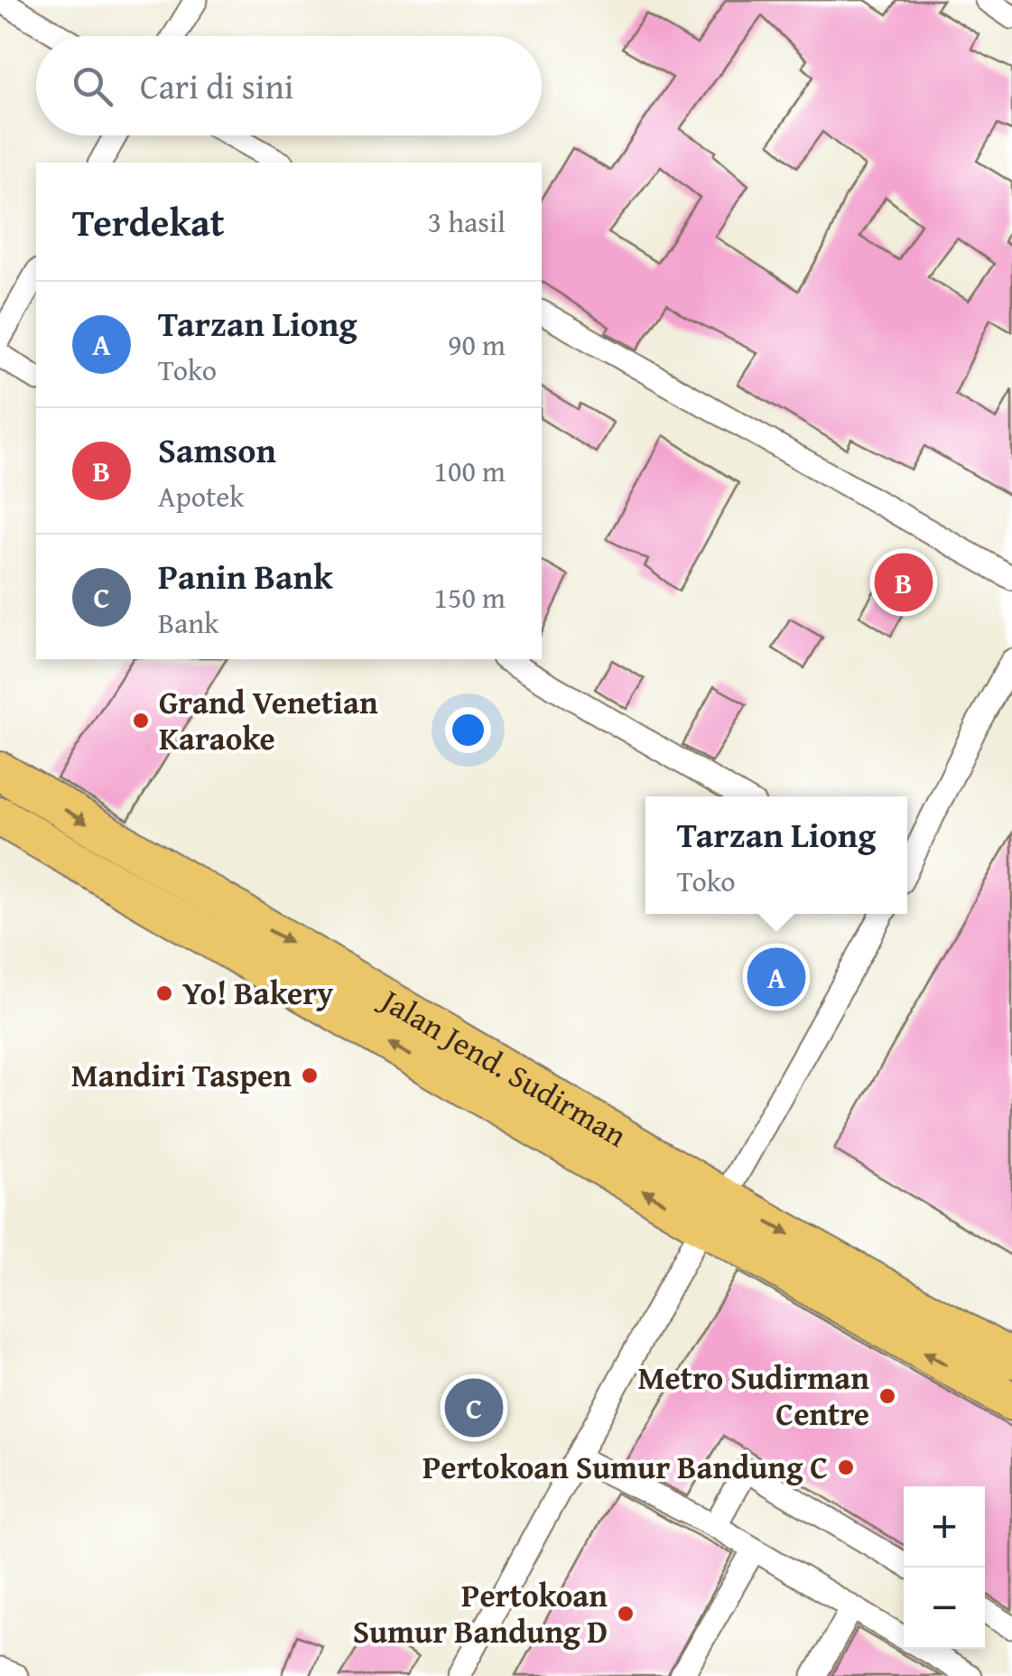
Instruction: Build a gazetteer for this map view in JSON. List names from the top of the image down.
{
  "streets": {
    "highway": ["Jalan Jend. Sudirman"]
  },
  "places": [
    "Grand Venetian Karaoke",
    "Yo! Bakery",
    "Mandiri Taspen",
    "Metro Sudirman Centre",
    "Pertokoan Sumur Bandung C",
    "Pertokoan Sumur Bandung D"
  ],
  "page": {
    "search": "Cari di sini",
    "heading": ["Terdekat", "3 hasil"],
    "list": [
      {
        "mark": "A",
        "name": "Tarzan Liong",
        "note": "Toko",
        "value": "90 m"
      },
      {
        "mark": "B",
        "name": "Samson",
        "note": "Apotek",
        "value": "100 m"
      },
      {
        "mark": "C",
        "name": "Panin Bank",
        "note": "Bank",
        "value": "150 m"
      }
    ],
    "pins": ["B", "A", "C"],
    "popup": ["Tarzan Liong", "Toko"],
    "map_buttons": ["+", "−"]
  }
}
